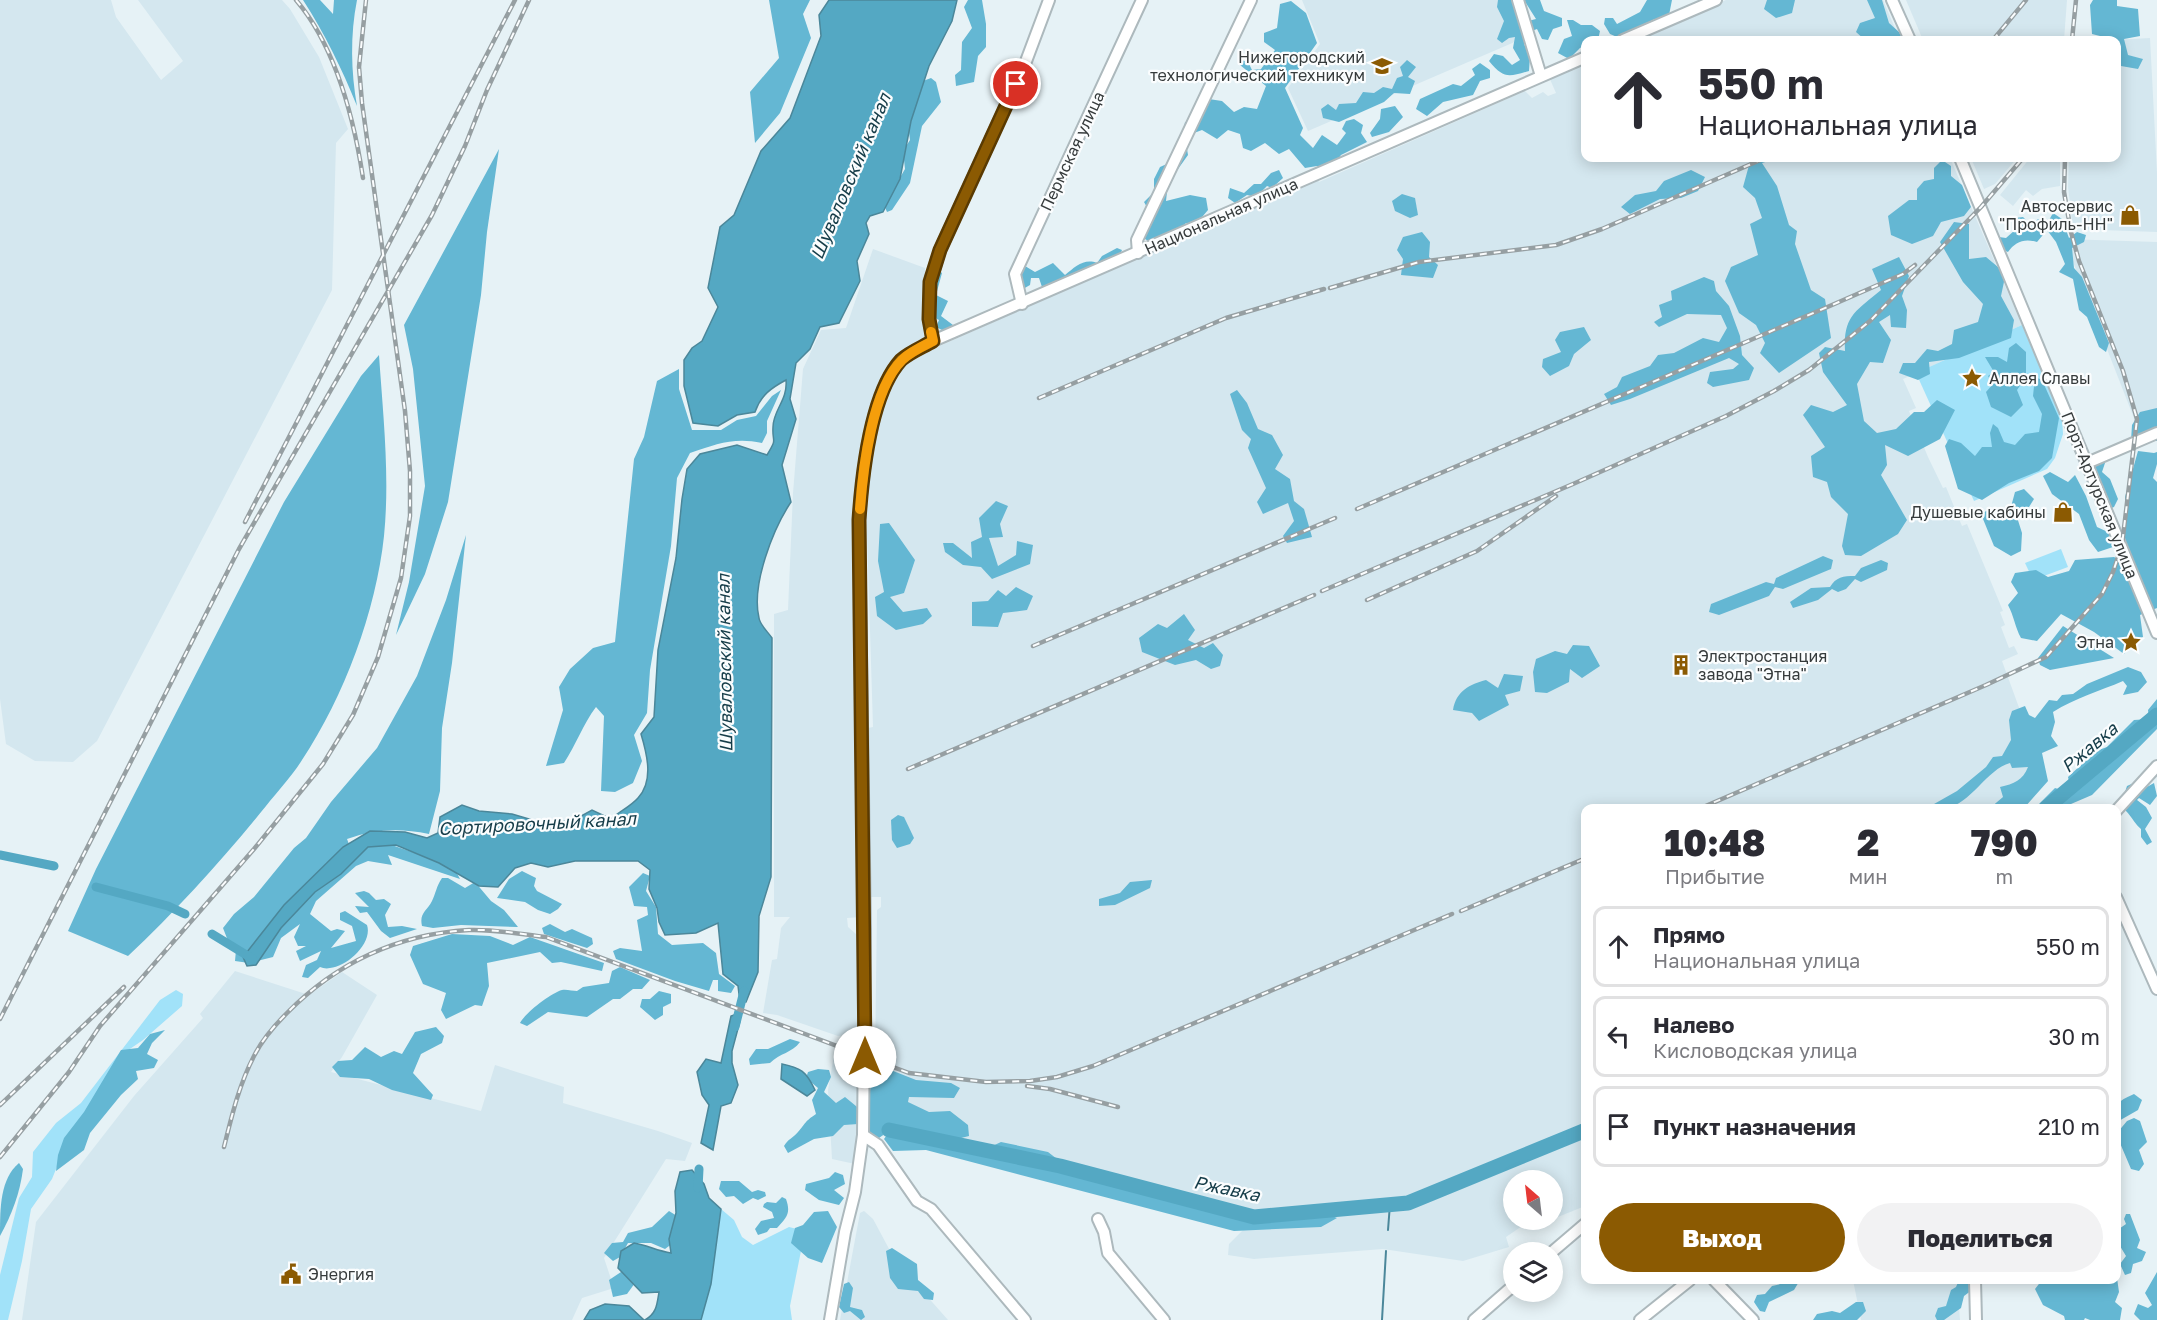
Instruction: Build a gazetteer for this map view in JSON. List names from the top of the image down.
{
  "streets": {
    "street": ["Пермская улица", "Национальная улица", "Порт-Артурская улица"]
  },
  "crossings": [
    ["Пермская улица", "Национальная улица"]
  ],
  "water": ["Шуваловский канал", "Ржавка", "Сортировочный канал"],
  "places": {
    "school or university": ["Нижегородский технологический техникум"],
    "shop": ["Автосервис \"Профиль-НН\"", "Душевые кабины"],
    "place": ["Аллея Славы", "Этна"],
    "building": ["Электростанция завода \"Этна\""],
    "public building": ["Энергия"]
  },
  "north": "top left",
  "page": {
    "turn": ["550 m", "Национальная улица"],
    "eta": [
      "10:48",
      "Прибытие",
      "2",
      "мин",
      "790",
      "m"
    ],
    "list": [
      {
        "name": "Прямо",
        "note": "Национальная улица",
        "value": "550 m"
      },
      {
        "name": "Налево",
        "note": "Кисловодская улица",
        "value": "30 m"
      },
      {
        "name": "Пункт назначения",
        "value": "210 m"
      }
    ],
    "buttons": ["Выход", "Поделиться"]
  }
}
